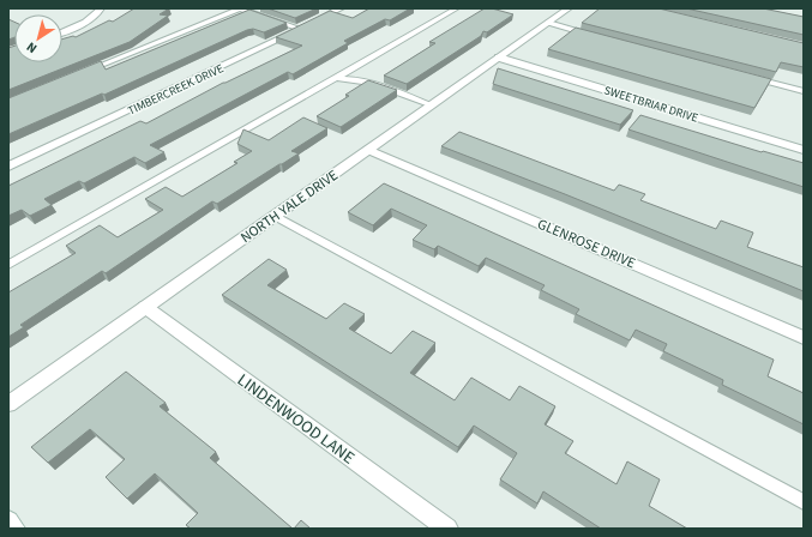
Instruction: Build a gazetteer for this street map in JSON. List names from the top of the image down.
{
  "streets": {
    "street": [
      "TIMBERCREEK DRIVE",
      "SWEETBRIAR DRIVE",
      "NORTH YALE DRIVE",
      "GLENROSE DRIVE",
      "LINDENWOOD LANE"
    ]
  },
  "crossings": [
    ["SWEETBRIAR DRIVE", "NORTH YALE DRIVE"],
    ["NORTH YALE DRIVE", "GLENROSE DRIVE"],
    ["NORTH YALE DRIVE", "LINDENWOOD LANE"]
  ],
  "north": "bottom left"
}
